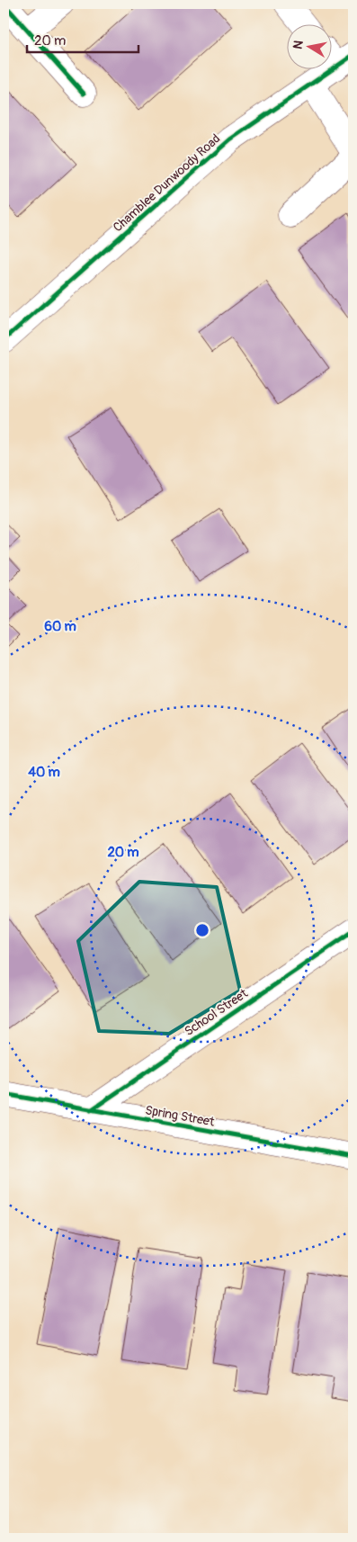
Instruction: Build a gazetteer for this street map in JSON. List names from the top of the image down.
{
  "streets": {
    "street": ["Chamblee Dunwoody Road", "School Street", "Spring Street"]
  },
  "crossings": [
    ["School Street", "Spring Street"]
  ],
  "scale_bar": "20 m",
  "north": "left",
  "rings": ["60 m", "40 m", "20 m"]
}
